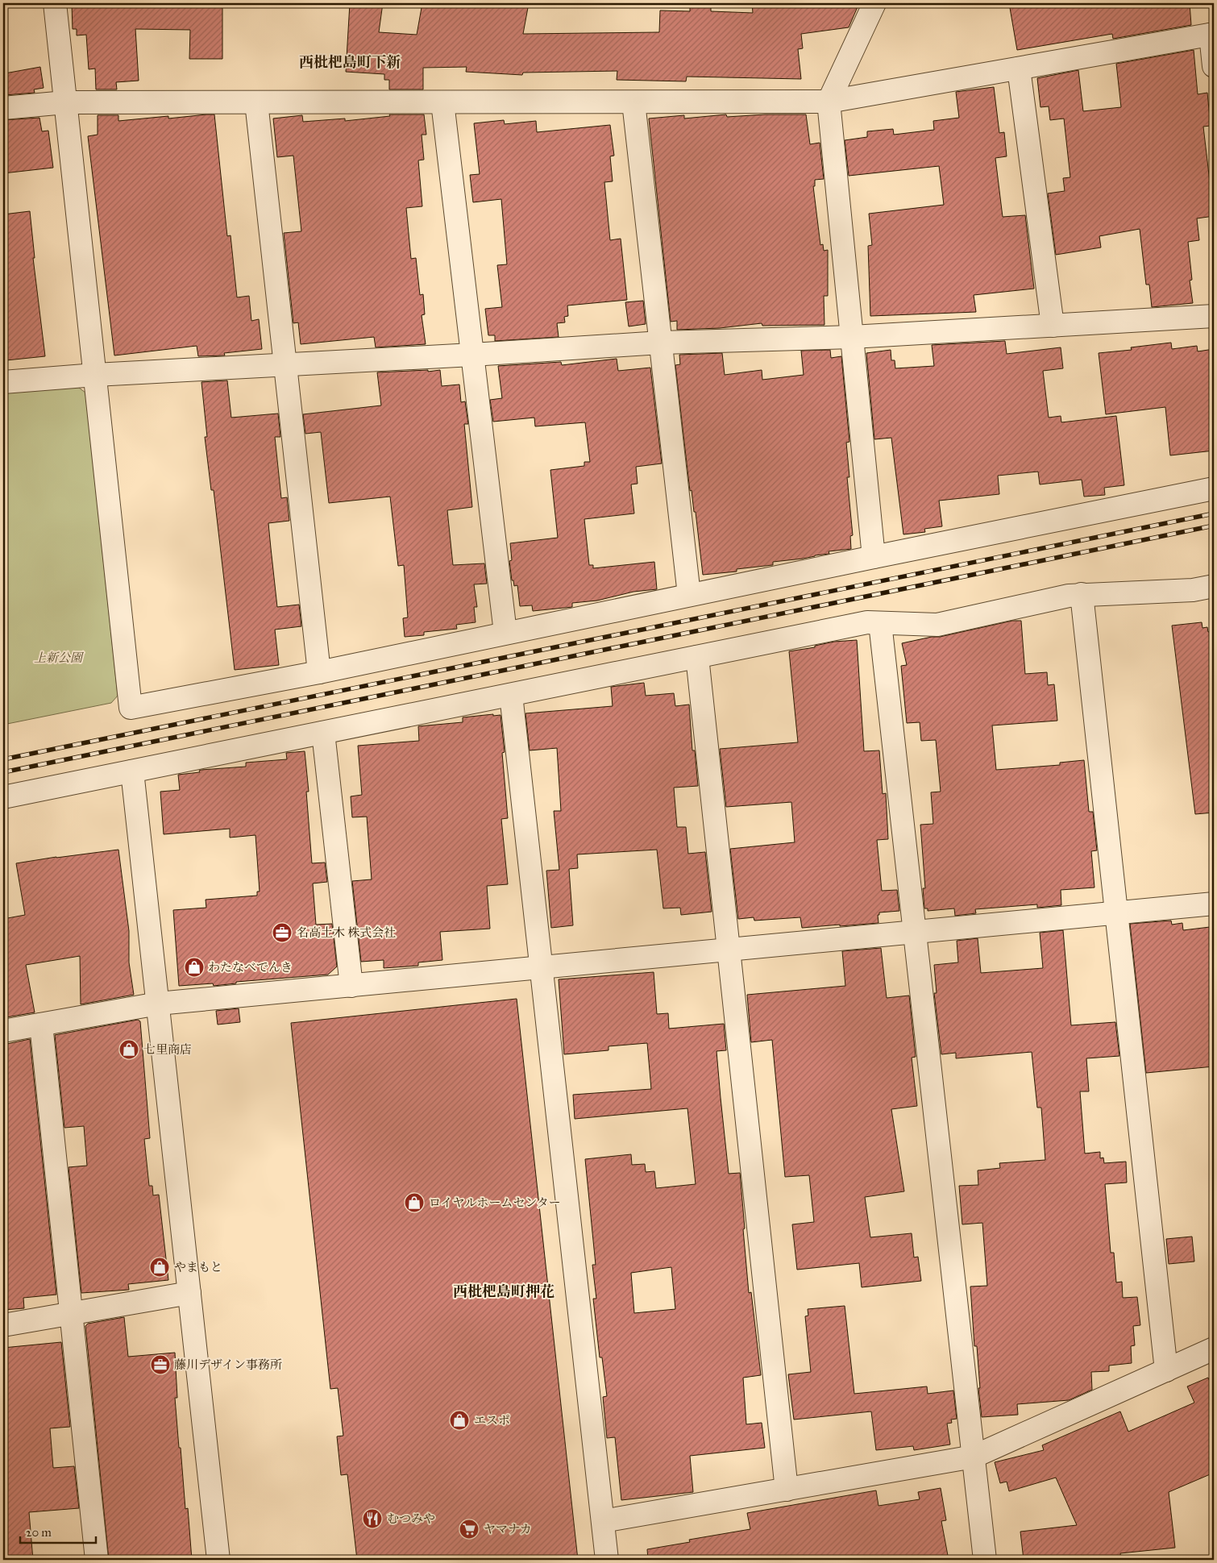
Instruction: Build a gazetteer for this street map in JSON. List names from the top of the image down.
{
  "districts": ["西枇杷島町下新", "西枇杷島町押花"],
  "parks": ["上新公園"],
  "places": {
    "office": ["名高土木 株式会社", "藤川デザイン事務所"],
    "shop": [
      "わたなべでんき",
      "七里商店",
      "ロイヤルホームセンター",
      "やまもと",
      "エスポ"
    ],
    "restaurant": ["むつみや"],
    "supermarket": ["ヤマナカ"]
  },
  "scale_bar": "20 m"
}
